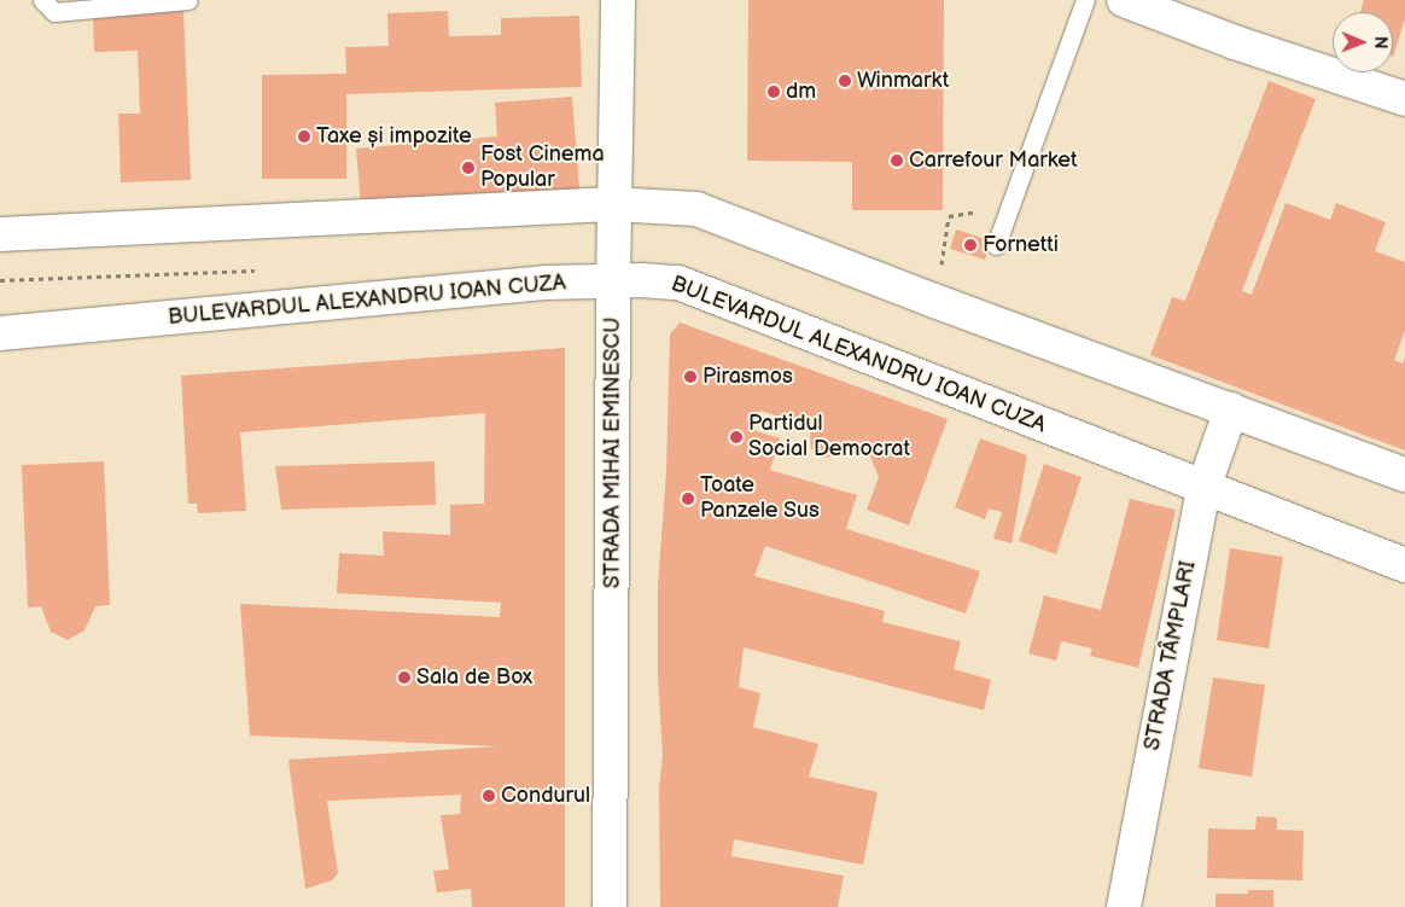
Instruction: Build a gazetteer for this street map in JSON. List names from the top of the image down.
{
  "streets": {
    "main road": ["BULEVARDUL ALEXANDRU IOAN CUZA", "STRADA MIHAI EMINESCU", "STRADA TÂMPLARI"]
  },
  "crossings": [
    ["BULEVARDUL ALEXANDRU IOAN CUZA", "STRADA MIHAI EMINESCU"],
    ["BULEVARDUL ALEXANDRU IOAN CUZA", "STRADA TÂMPLARI"]
  ],
  "places": [
    "Winmarkt",
    "dm",
    "Taxe și impozite",
    "Carrefour Market",
    "Fost Cinema Popular",
    "Fornetti",
    "Pirasmos",
    "Partidul Social Democrat",
    "Toate Panzele Sus",
    "Sala de Box",
    "Condurul"
  ],
  "north": "right"
}
